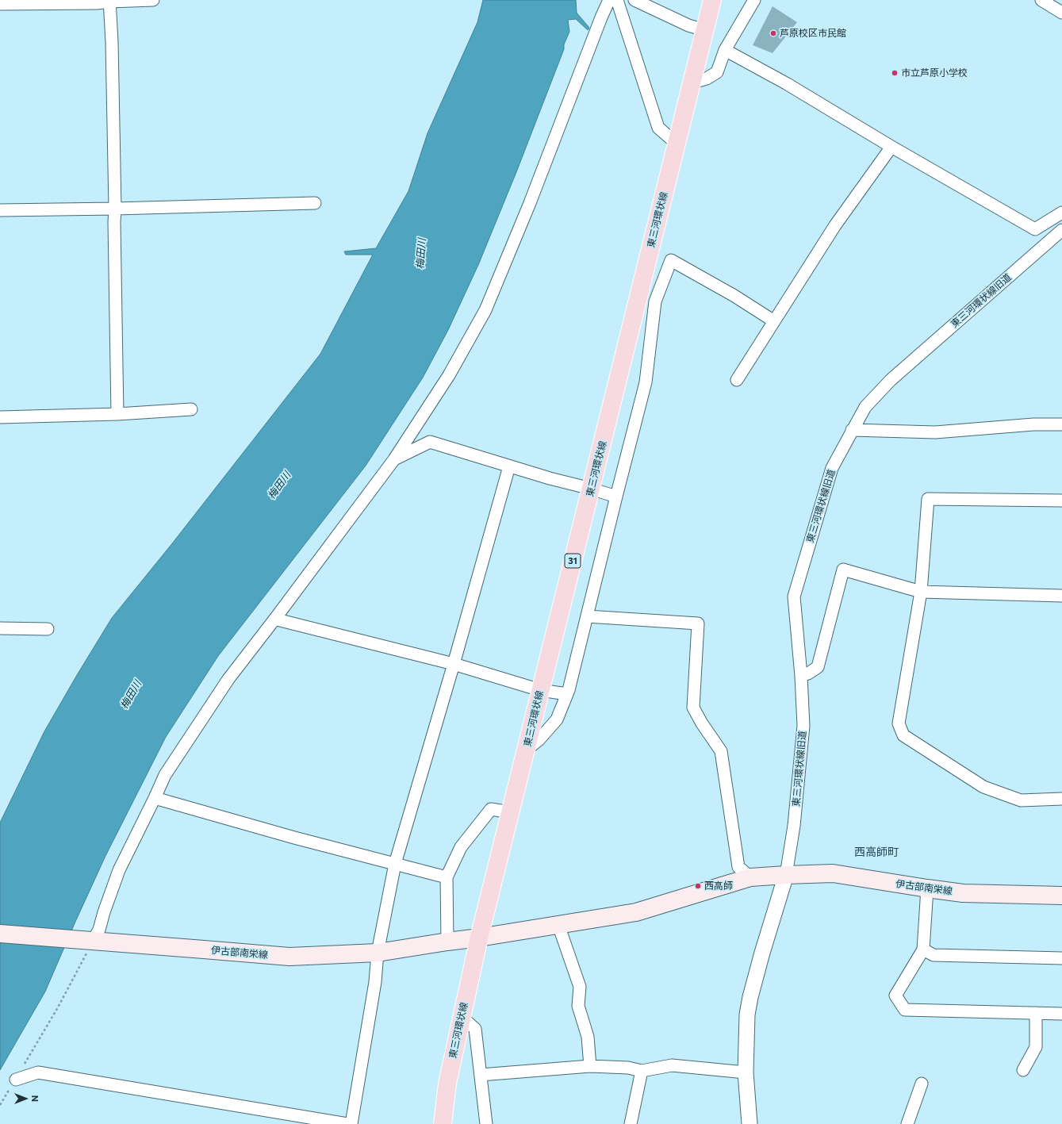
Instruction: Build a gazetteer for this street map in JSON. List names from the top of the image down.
{
  "streets": {
    "main road": ["東三河環状線", "31", "伊古部南栄線"],
    "street": ["東三河環状線旧道"]
  },
  "crossings": [
    ["東三河環状線", "伊古部南栄線"],
    ["東三河環状線旧道", "伊古部南栄線"]
  ],
  "districts": ["西高師町"],
  "water": ["梅田川"],
  "places": ["芦原校区市民館", "市立芦原小学校", "西高師"],
  "north": "right"
}
